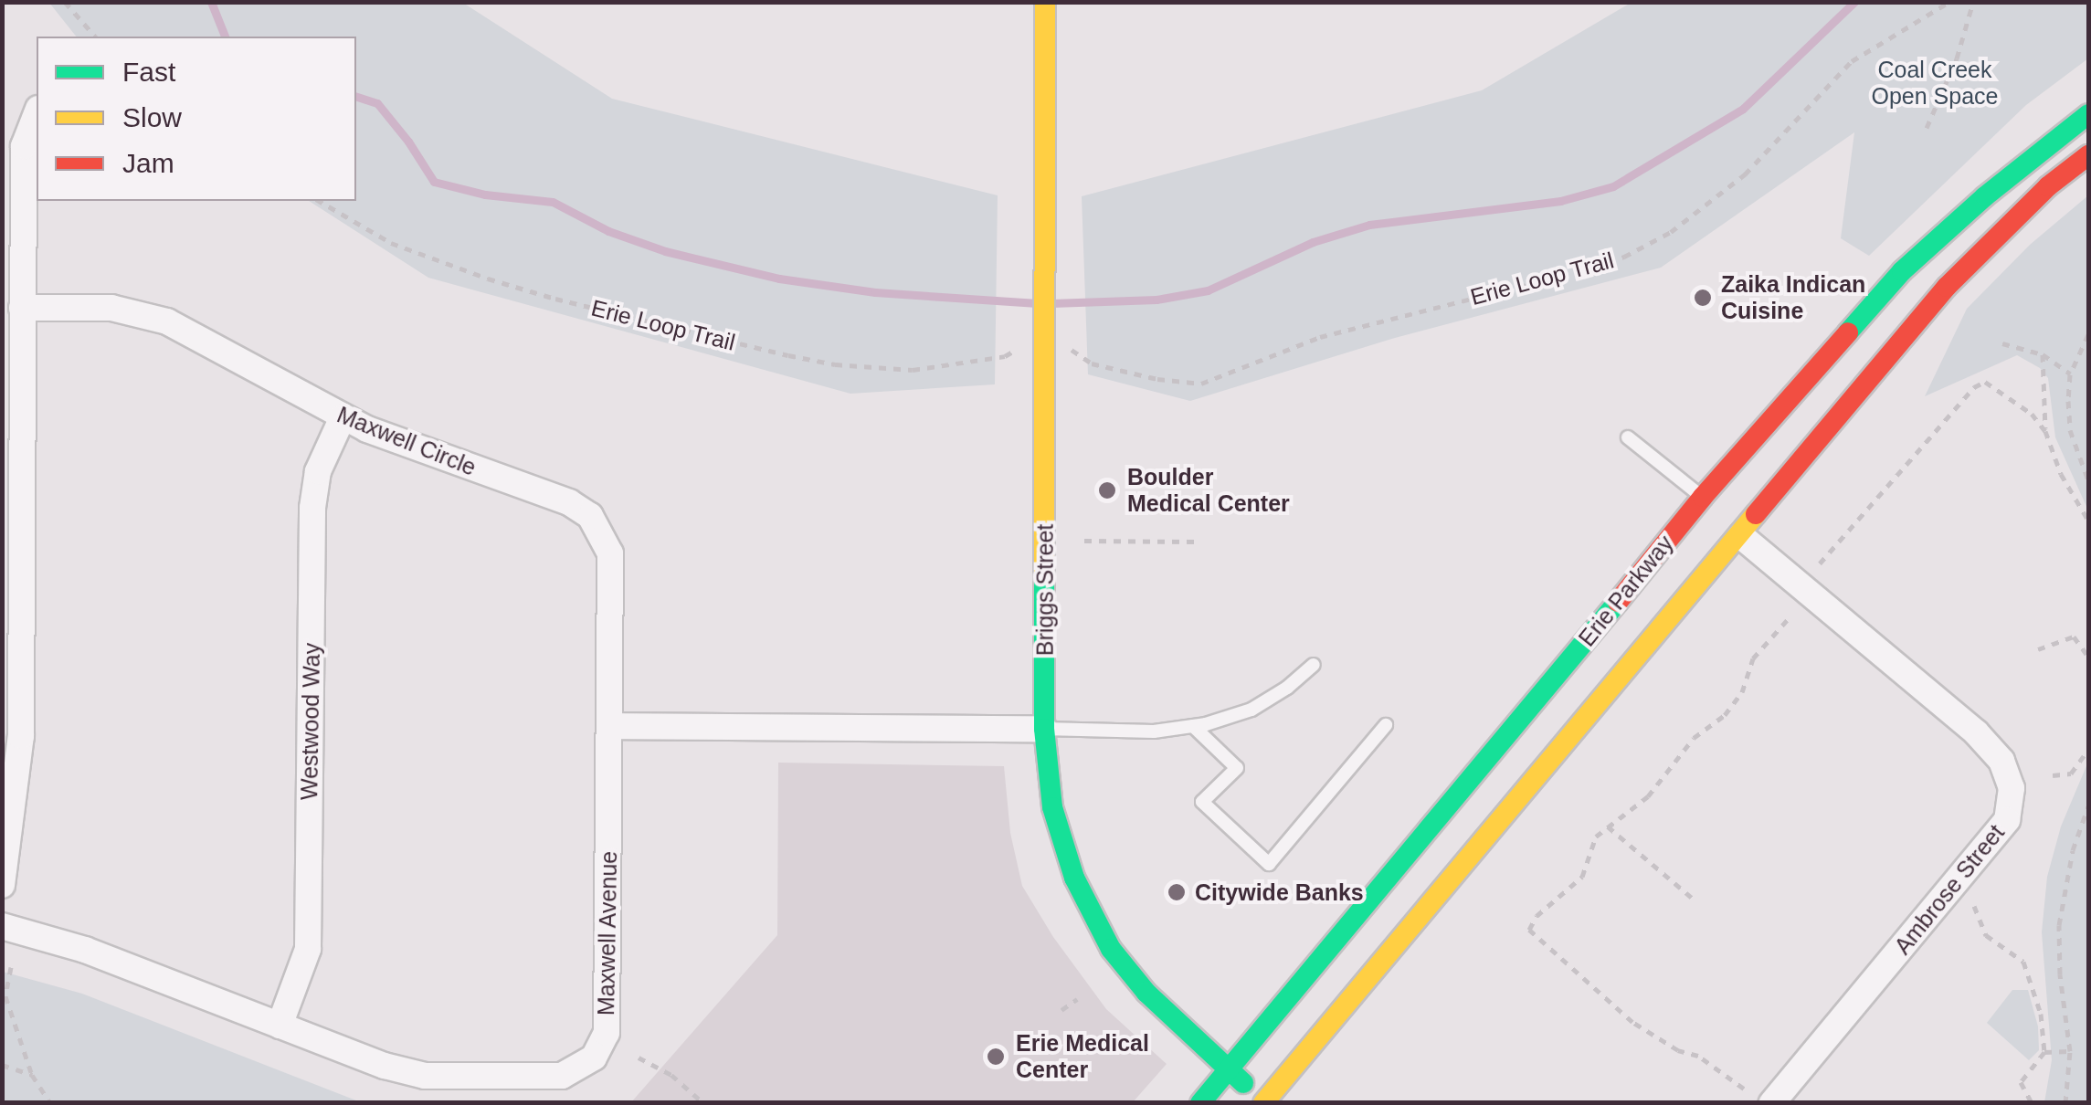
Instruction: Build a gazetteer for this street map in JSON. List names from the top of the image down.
{
  "streets": {
    "main road": ["Briggs Street", "Erie Parkway"],
    "street": [
      "Maxwell Circle",
      "Westwood Way",
      "Ambrose Street",
      "Maxwell Avenue"
    ],
    "path": ["Erie Loop Trail"]
  },
  "crossings": [
    ["Maxwell Circle", "Westwood Way"],
    ["Maxwell Circle", "Maxwell Avenue"],
    ["Briggs Street", "Erie Parkway"],
    ["Westwood Way", "Maxwell Avenue"]
  ],
  "parks": ["Coal Creek Open Space"],
  "places": [
    "Zaika Indican Cuisine",
    "Boulder Medical Center",
    "Citywide Banks",
    "Erie Medical Center"
  ],
  "legend": ["Fast", "Slow", "Jam"]
}
